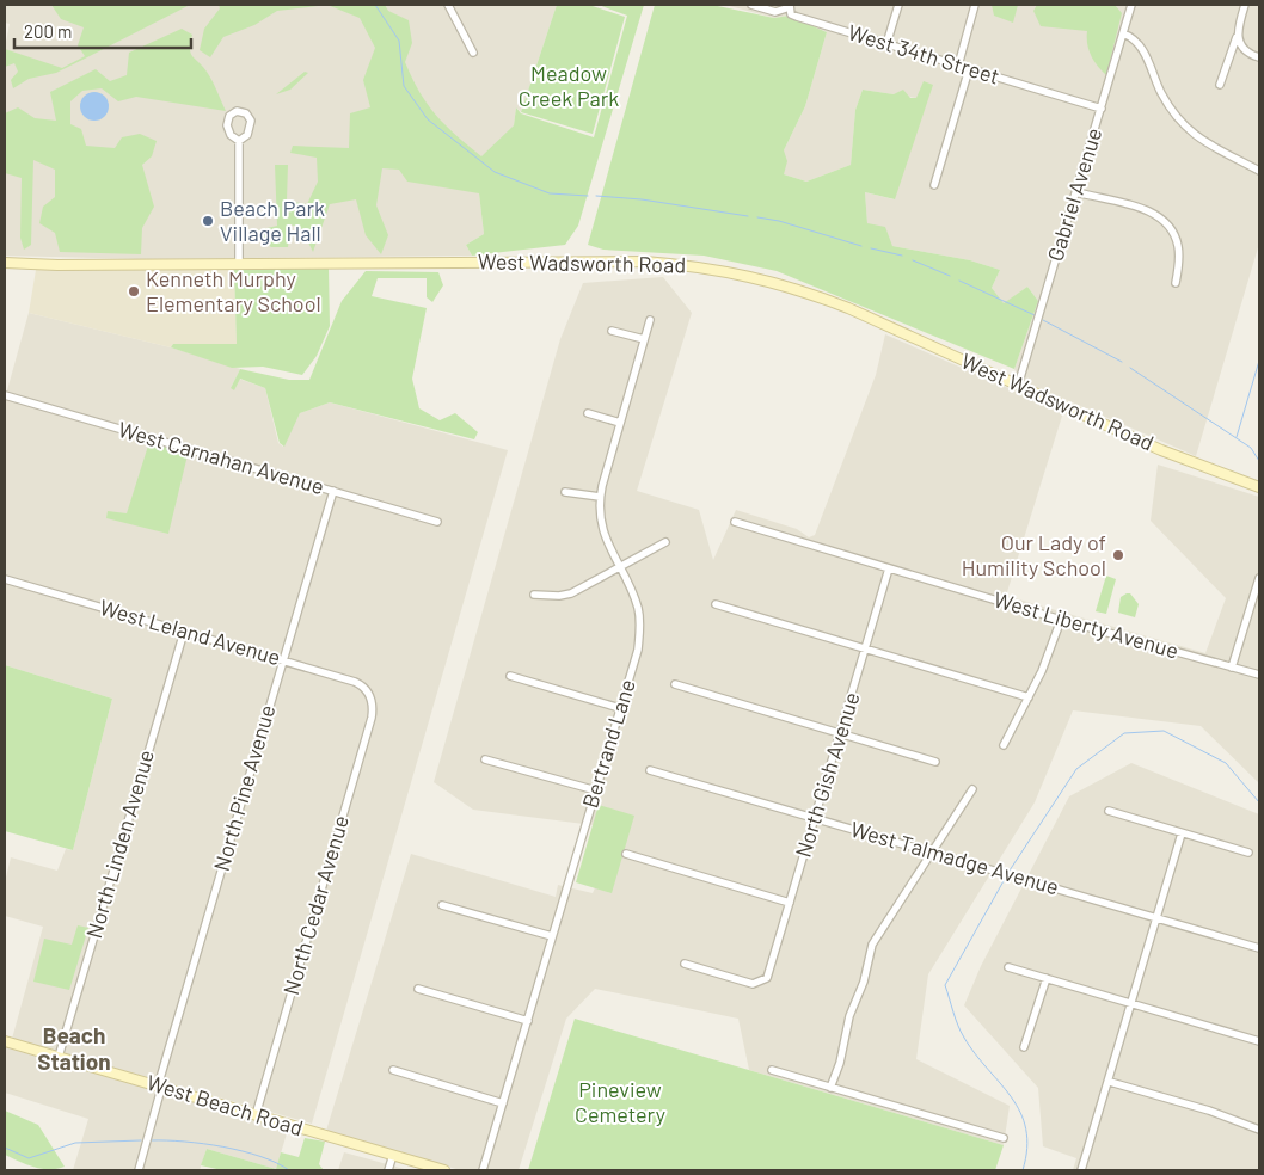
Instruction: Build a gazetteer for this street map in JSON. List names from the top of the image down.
{
  "streets": {
    "main road": ["West Wadsworth Road", "West Beach Road"],
    "street": [
      "West 34th Street",
      "Gabriel Avenue",
      "West Carnahan Avenue",
      "West Liberty Avenue",
      "West Leland Avenue",
      "Bertrand Lane",
      "North Gish Avenue",
      "North Pine Avenue",
      "North Linden Avenue",
      "West Talmadge Avenue",
      "North Cedar Avenue"
    ]
  },
  "crossings": [
    ["West 34th Street", "Gabriel Avenue"],
    ["Gabriel Avenue", "West Wadsworth Road"],
    ["West Carnahan Avenue", "North Pine Avenue"],
    ["West Liberty Avenue", "North Gish Avenue"],
    ["West Leland Avenue", "North Pine Avenue"],
    ["West Leland Avenue", "North Linden Avenue"],
    ["West Leland Avenue", "North Cedar Avenue"],
    ["North Gish Avenue", "West Talmadge Avenue"],
    ["North Pine Avenue", "West Beach Road"],
    ["North Linden Avenue", "West Beach Road"],
    ["North Cedar Avenue", "West Beach Road"]
  ],
  "districts": ["Beach Station"],
  "parks": ["Meadow Creek Park", "Pineview Cemetery"],
  "places": ["Beach Park Village Hall", "Kenneth Murphy Elementary School", "Our Lady of Humility School"],
  "scale_bar": "200 m"
}
